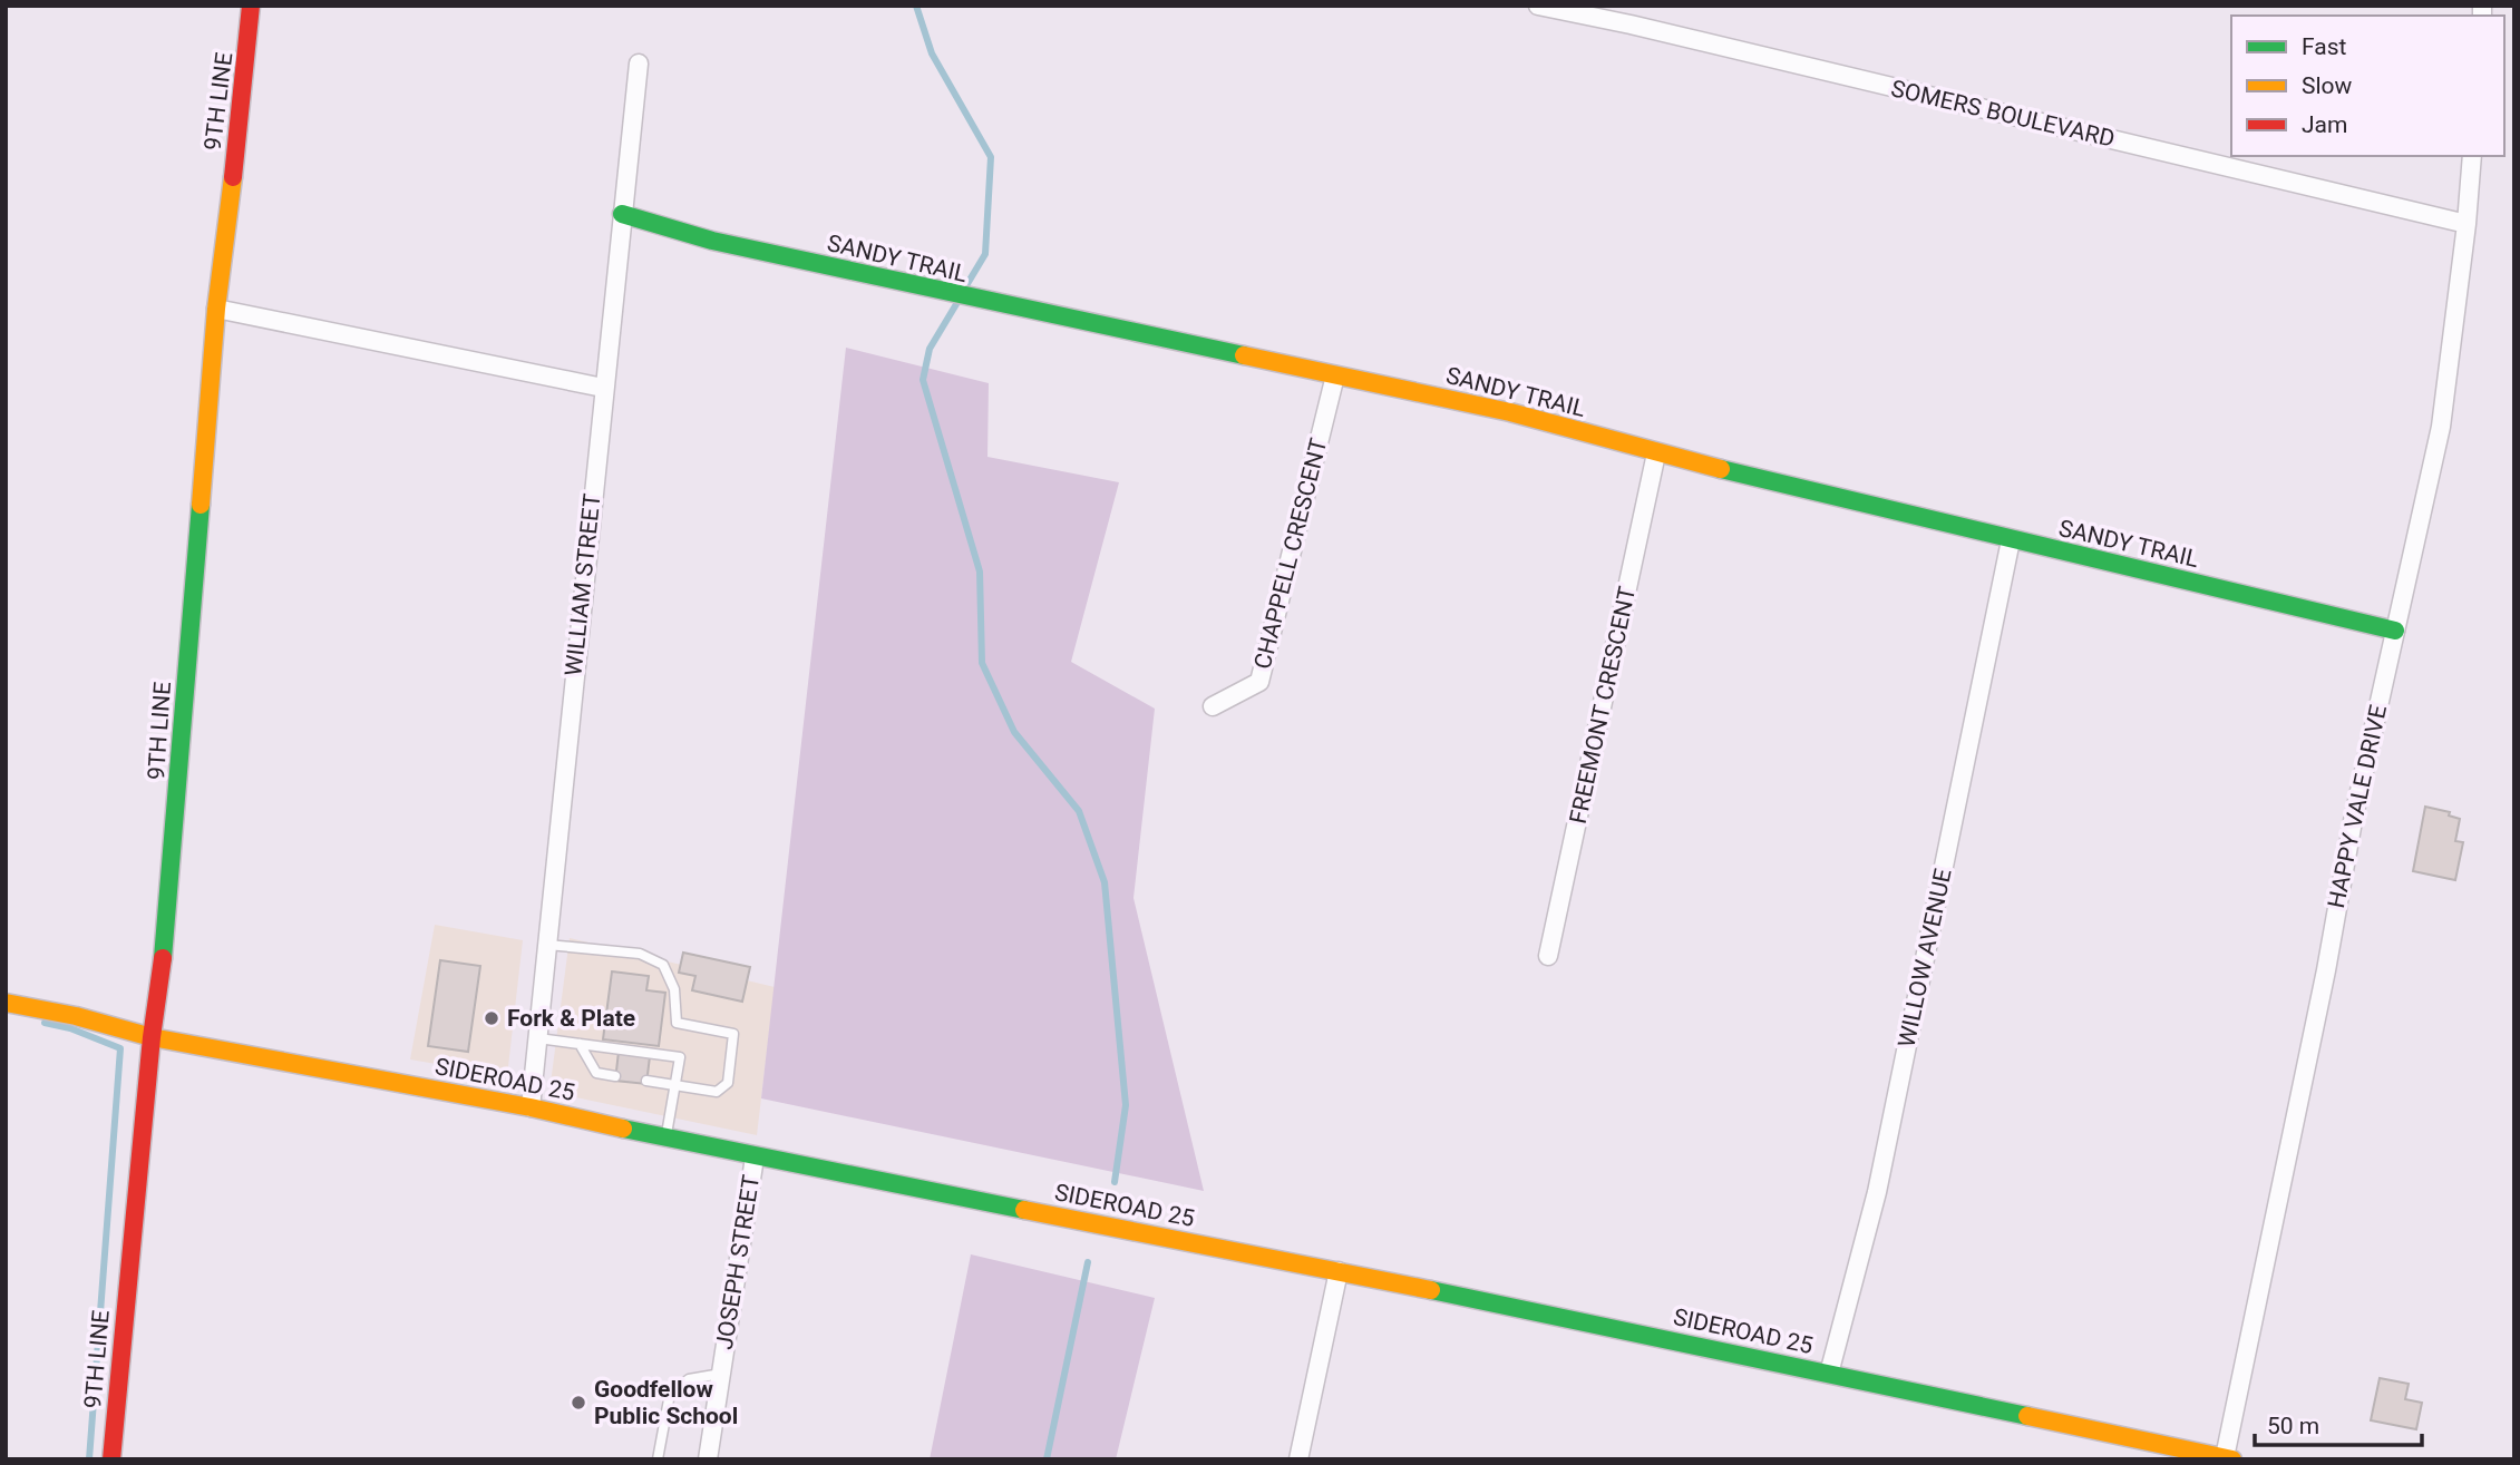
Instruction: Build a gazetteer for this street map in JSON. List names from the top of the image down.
{
  "streets": {
    "street": [
      "9TH LINE",
      "SOMERS BOULEVARD",
      "SANDY TRAIL",
      "CHAPPELL CRESCENT",
      "WILLIAM STREET",
      "FREEMONT CRESCENT",
      "HAPPY VALE DRIVE",
      "WILLOW AVENUE",
      "SIDEROAD 25",
      "JOSEPH STREET"
    ]
  },
  "crossings": [
    ["9TH LINE", "SIDEROAD 25"],
    ["SOMERS BOULEVARD", "HAPPY VALE DRIVE"],
    ["SANDY TRAIL", "CHAPPELL CRESCENT"],
    ["SANDY TRAIL", "WILLIAM STREET"],
    ["SANDY TRAIL", "FREEMONT CRESCENT"],
    ["SANDY TRAIL", "HAPPY VALE DRIVE"],
    ["SANDY TRAIL", "WILLOW AVENUE"],
    ["WILLIAM STREET", "SIDEROAD 25"],
    ["HAPPY VALE DRIVE", "SIDEROAD 25"],
    ["WILLOW AVENUE", "SIDEROAD 25"],
    ["SIDEROAD 25", "JOSEPH STREET"]
  ],
  "places": ["Fork & Plate", "Goodfellow Public School"],
  "legend": ["Fast", "Slow", "Jam"],
  "scale_bar": "50 m"
}
